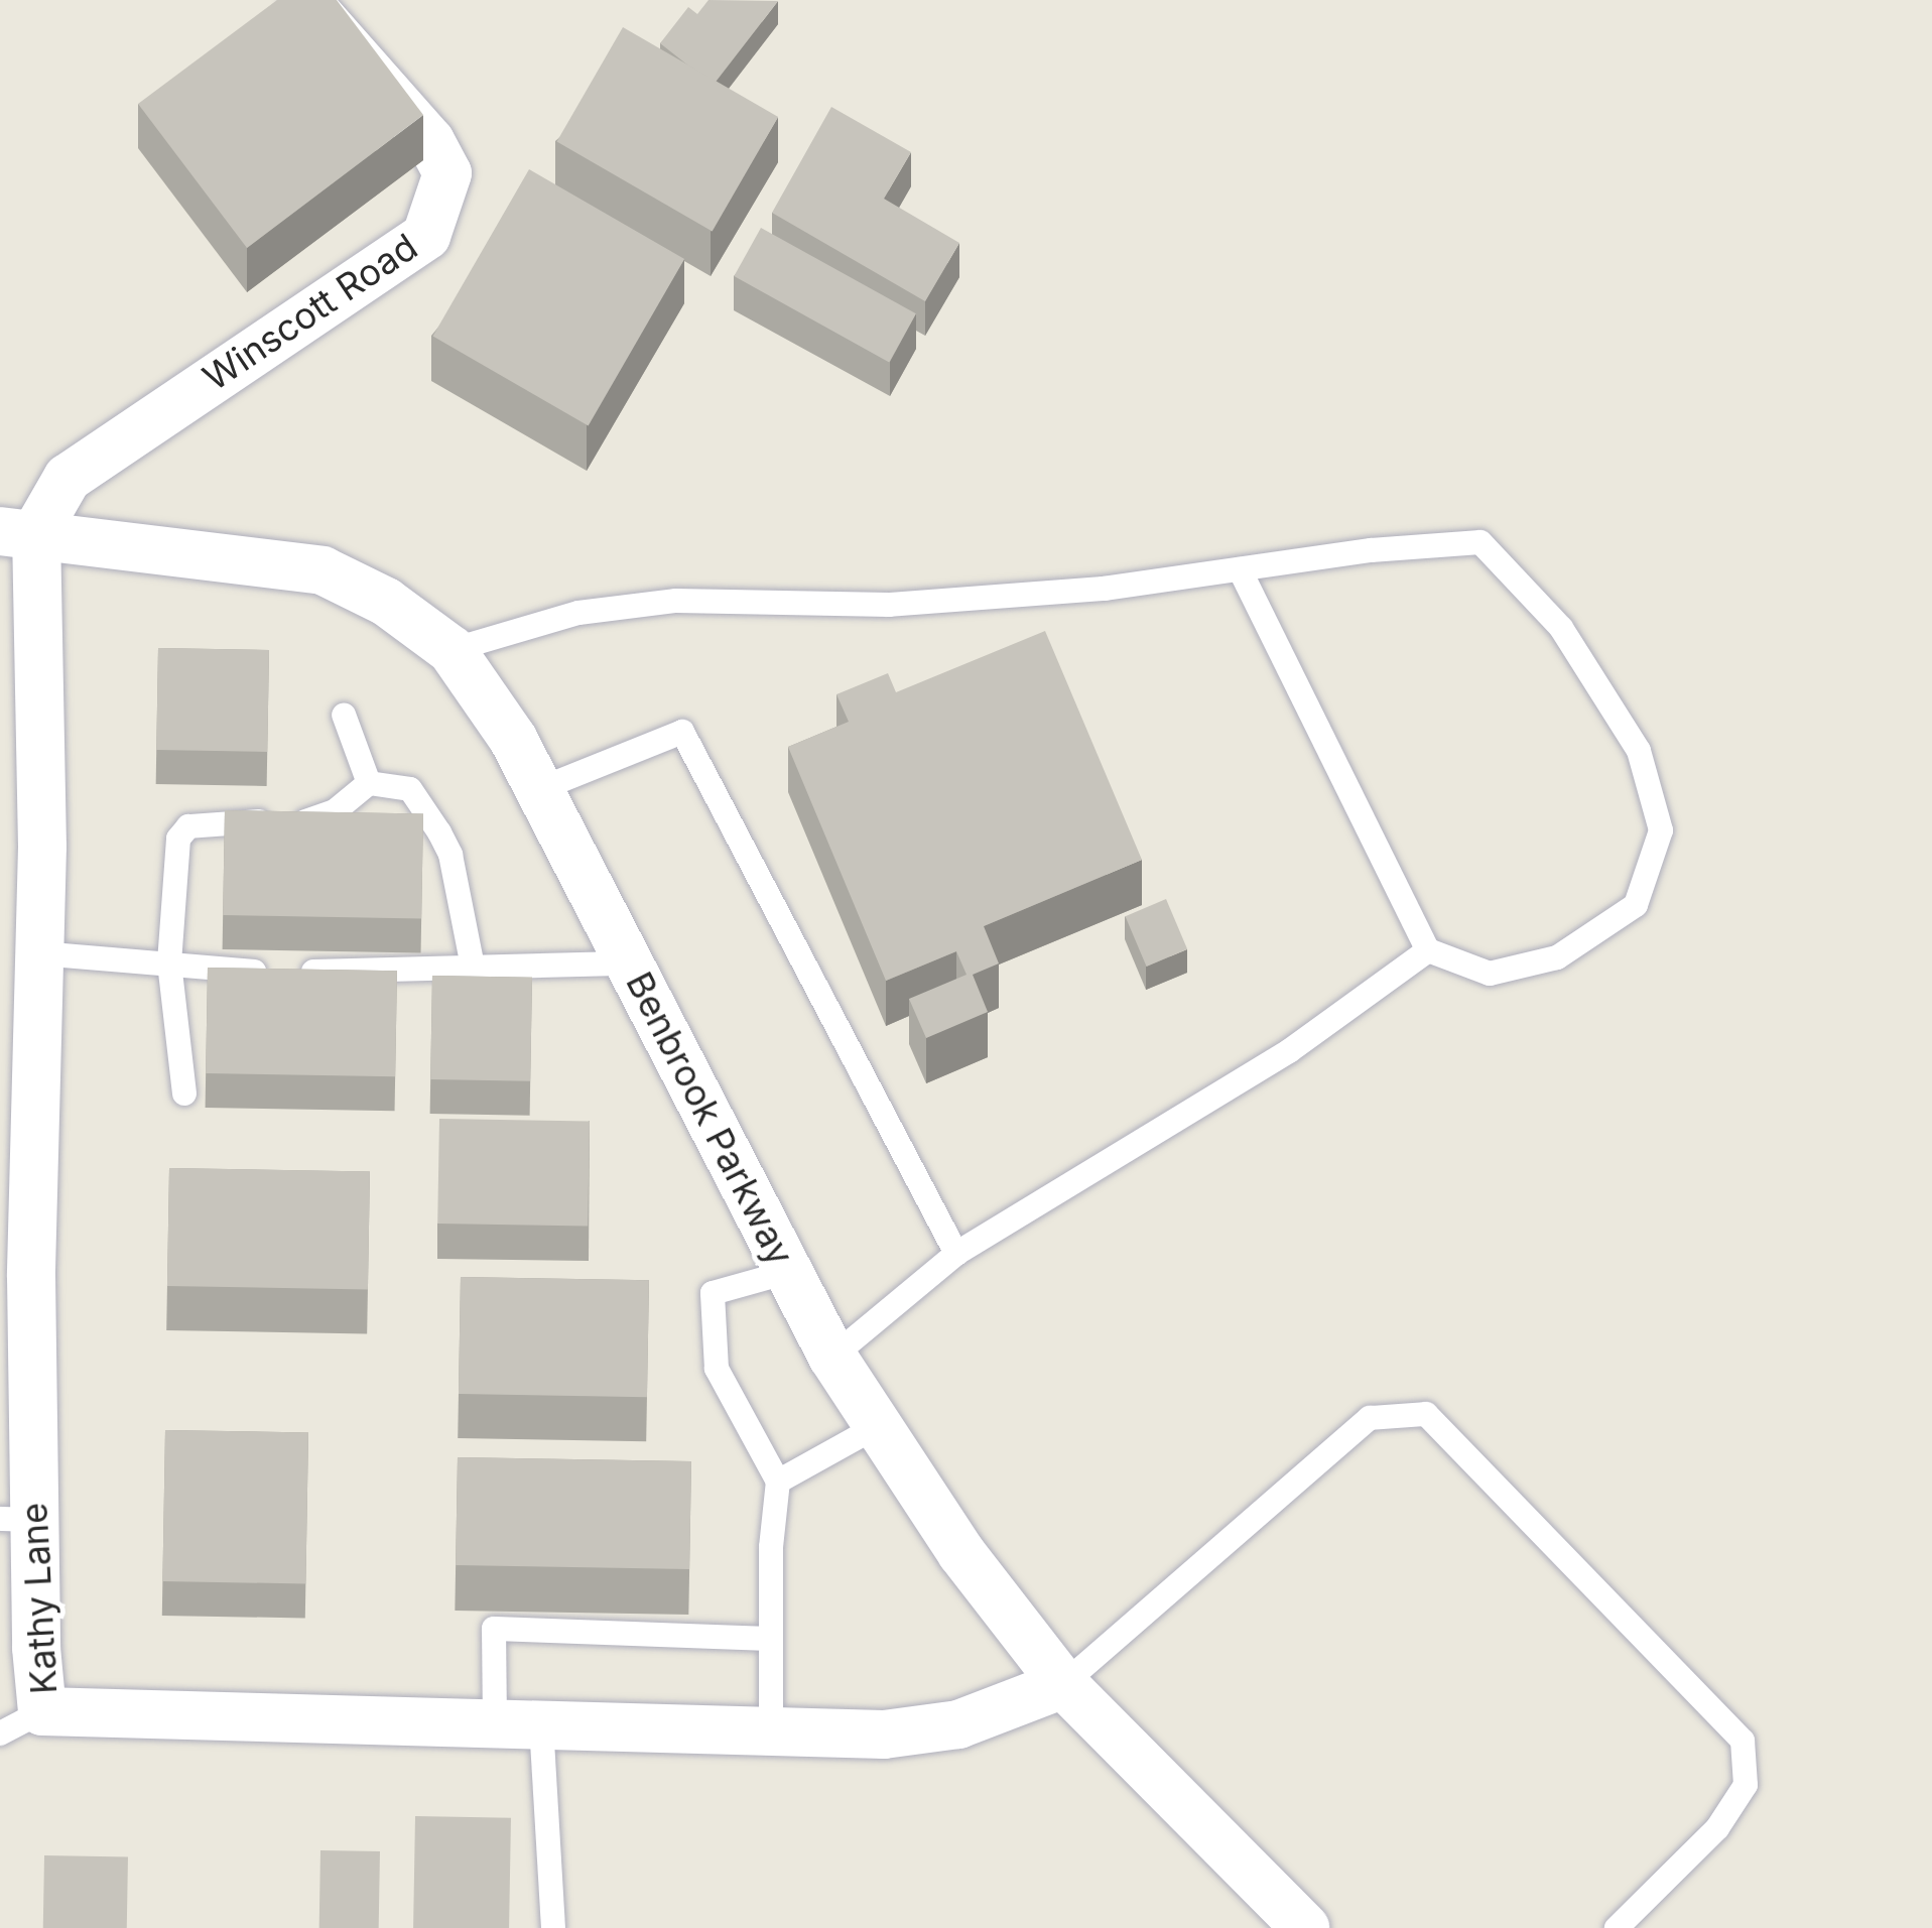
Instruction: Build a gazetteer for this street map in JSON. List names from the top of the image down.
{
  "streets": {
    "street": ["Winscott Road", "Benbrook Parkway", "Kathy Lane"]
  },
  "crossings": [
    ["Winscott Road", "Benbrook Parkway"],
    ["Winscott Road", "Kathy Lane"],
    ["Benbrook Parkway", "Kathy Lane"]
  ]
}
